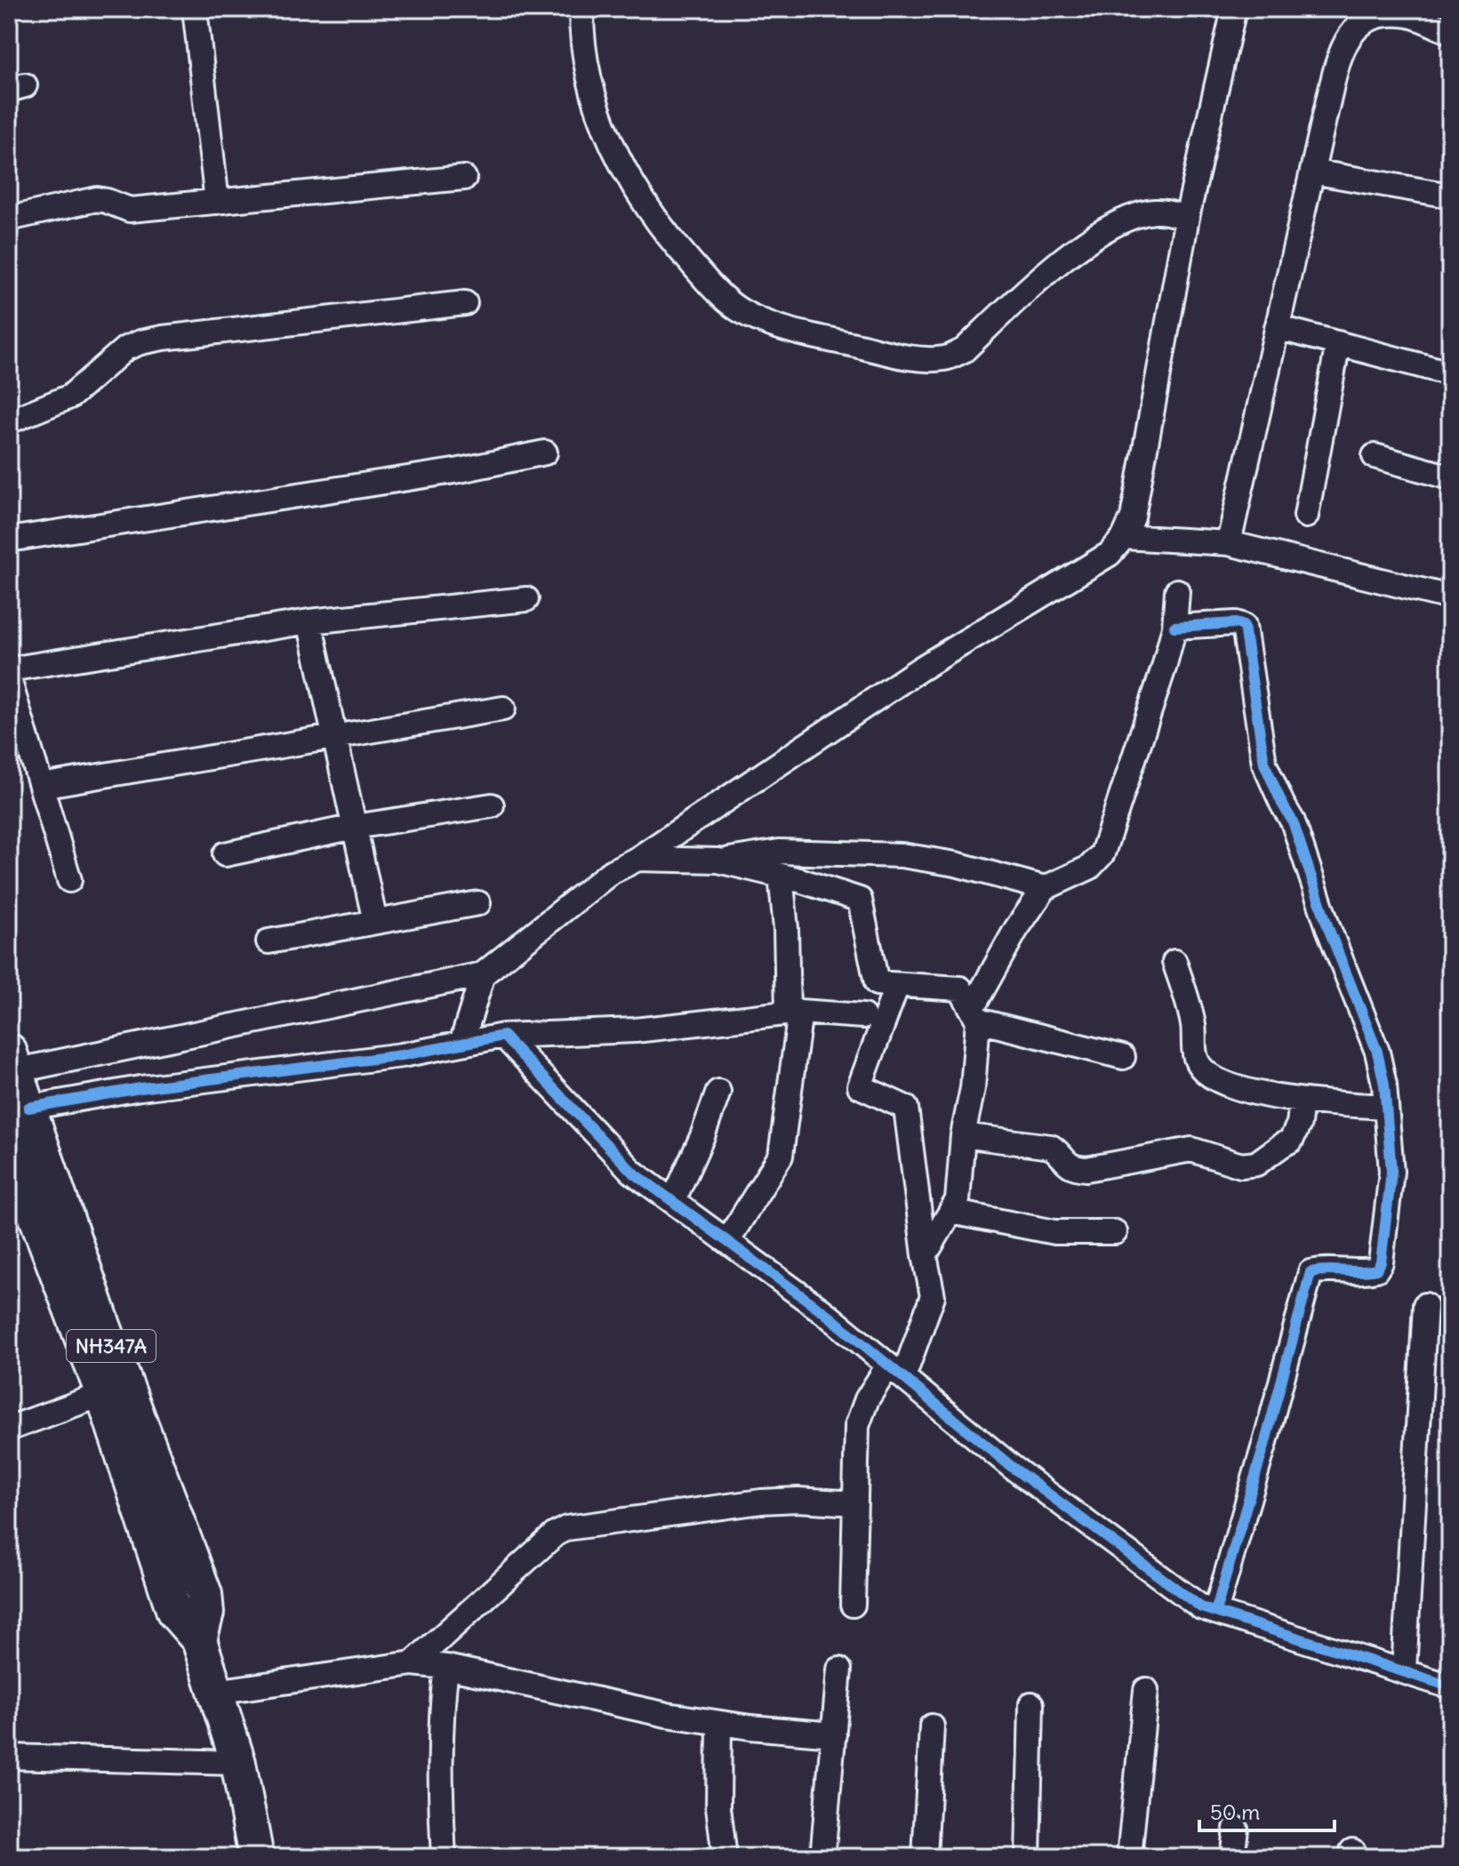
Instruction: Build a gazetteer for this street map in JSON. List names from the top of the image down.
{
  "streets": {
    "highway": ["NH347A"]
  },
  "scale_bar": "50 m"
}
